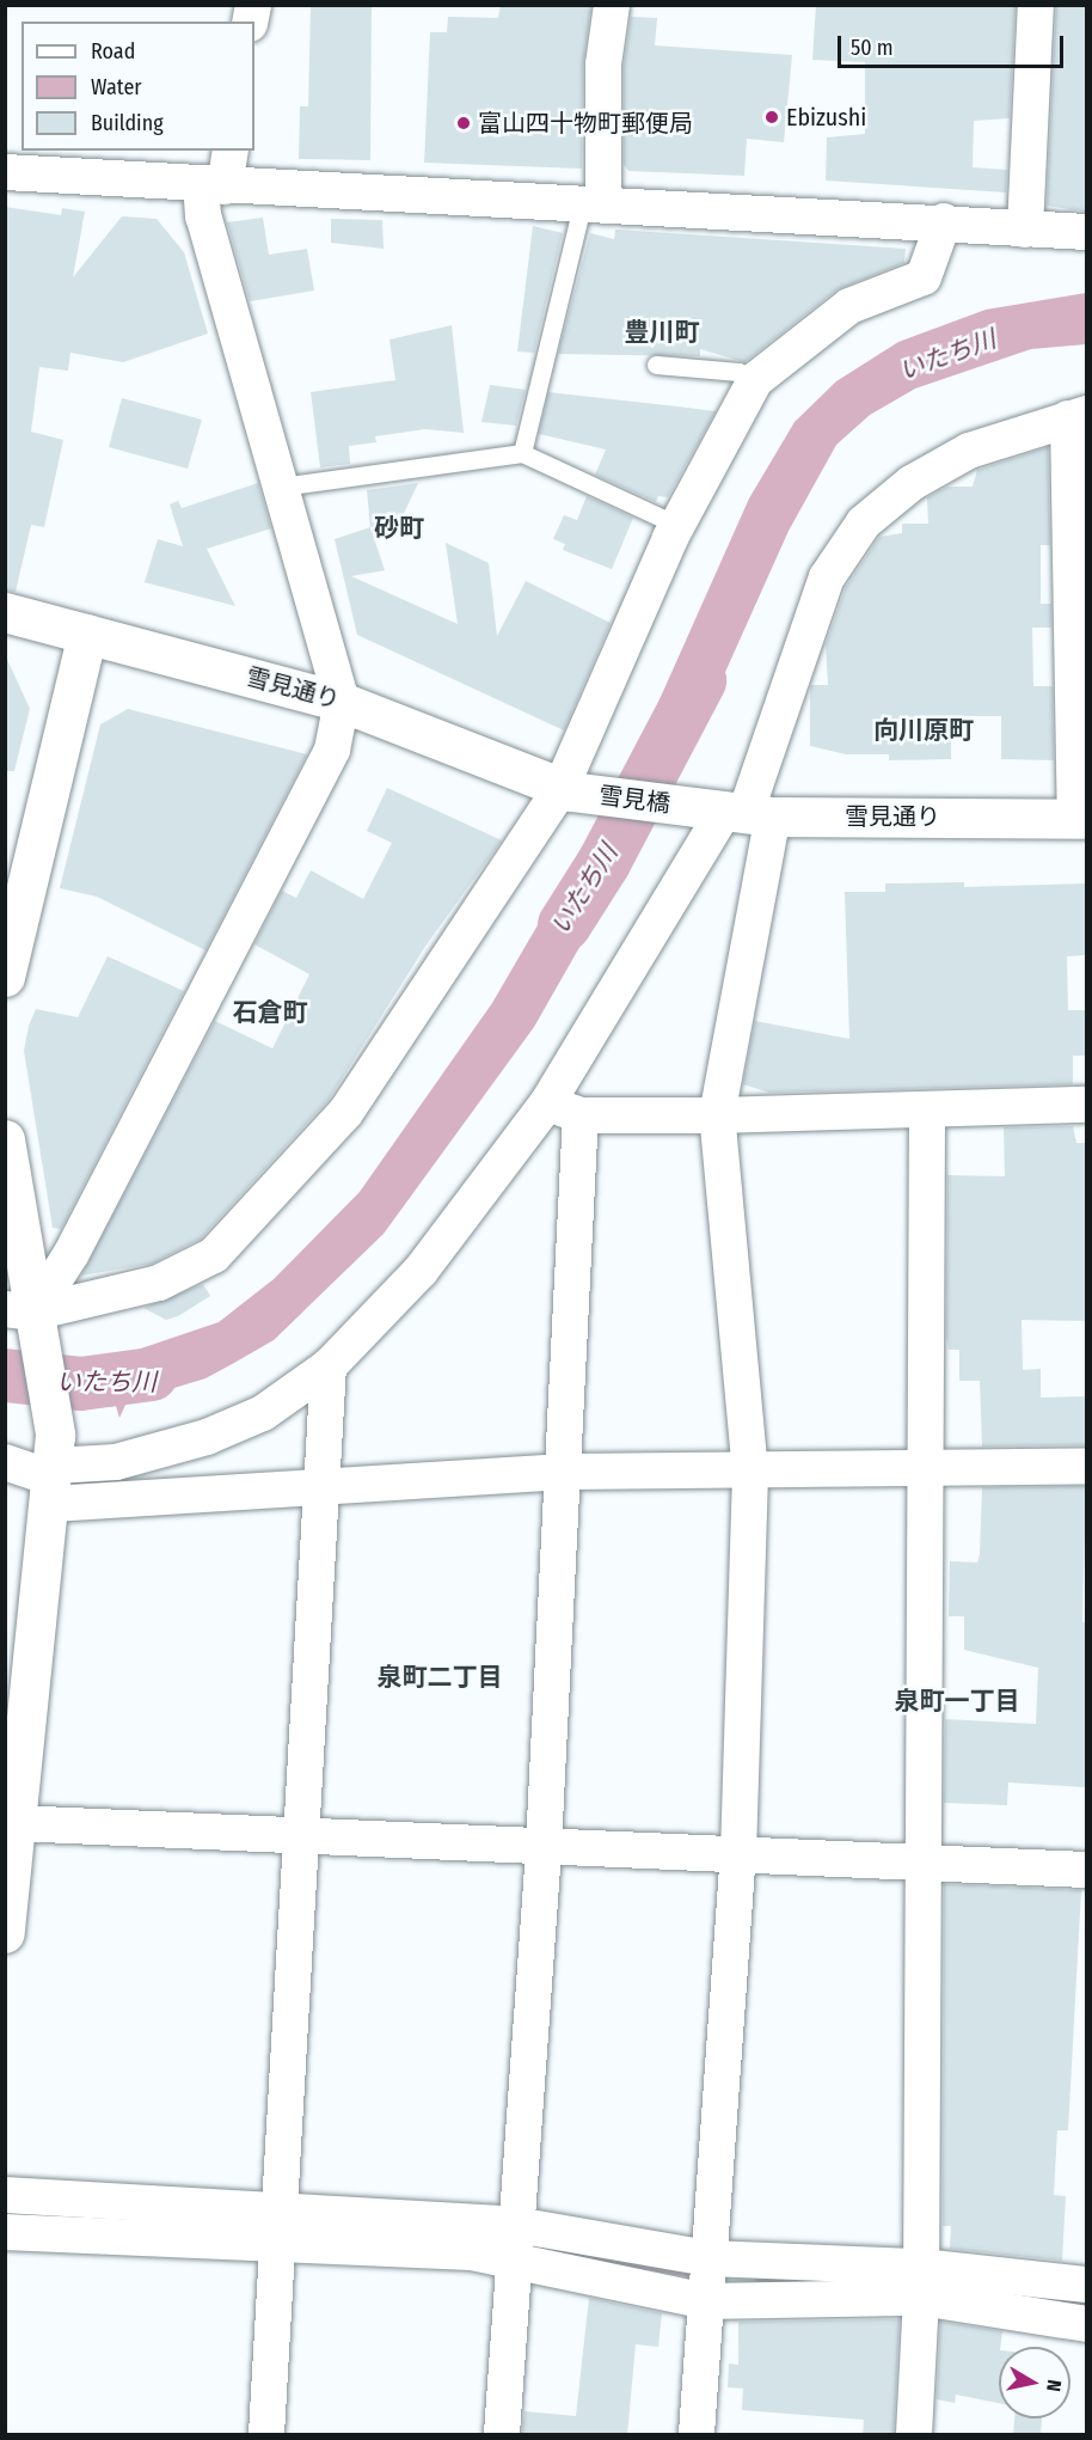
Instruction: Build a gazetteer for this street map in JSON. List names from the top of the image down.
{
  "streets": {
    "street": ["雪見通り", "雪見橋"]
  },
  "crossings": [
    ["雪見通り", "雪見橋"]
  ],
  "districts": [
    "豊川町",
    "砂町",
    "向川原町",
    "石倉町",
    "泉町二丁目",
    "泉町一丁目"
  ],
  "water": ["いたち川"],
  "places": ["Ebizushi", "富山四十物町郵便局"],
  "legend": ["Road", "Water", "Building"],
  "scale_bar": "50 m",
  "north": "right"
}
